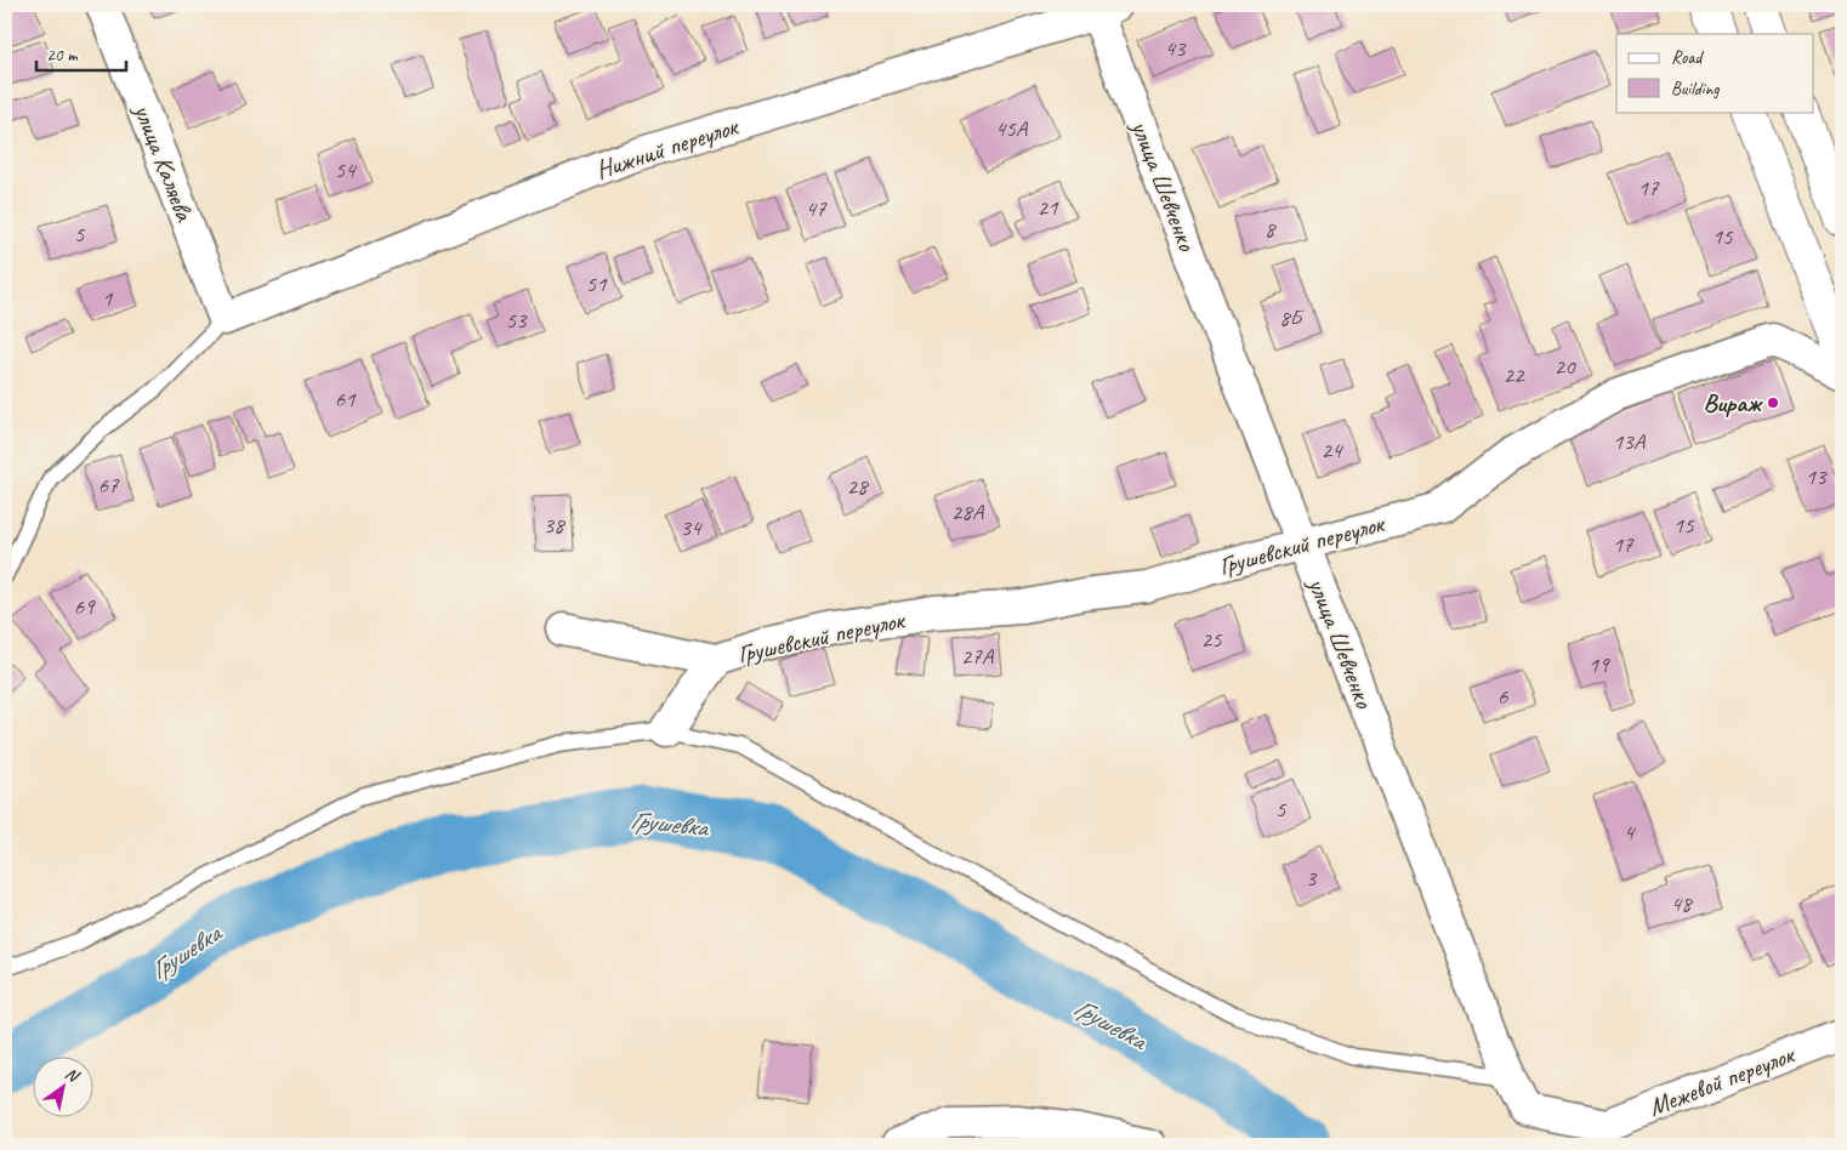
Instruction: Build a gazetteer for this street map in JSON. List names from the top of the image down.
{
  "streets": {
    "street": [
      "Нижний переулок",
      "улица Каляева",
      "улица Шевченко",
      "Грушевский переулок",
      "Межевой переулок"
    ]
  },
  "crossings": [
    ["Нижний переулок", "улица Каляева"],
    ["Нижний переулок", "улица Шевченко"],
    ["улица Шевченко", "Грушевский переулок"],
    ["улица Шевченко", "Межевой переулок"]
  ],
  "water": ["Грушевка"],
  "places": ["Вираж"],
  "house_numbers": [
    "43",
    "45А",
    "54",
    "17",
    "21",
    "47",
    "8",
    "5",
    "15",
    "51",
    "1",
    "8Б",
    "53",
    "20",
    "22",
    "61",
    "13А",
    "24",
    "13",
    "67",
    "28",
    "28А",
    "38",
    "15",
    "34",
    "17",
    "69",
    "25",
    "27А",
    "19",
    "6",
    "5",
    "4",
    "3",
    "48"
  ],
  "legend": ["Road", "Building"],
  "scale_bar": "20 m",
  "north": "top right"
}
